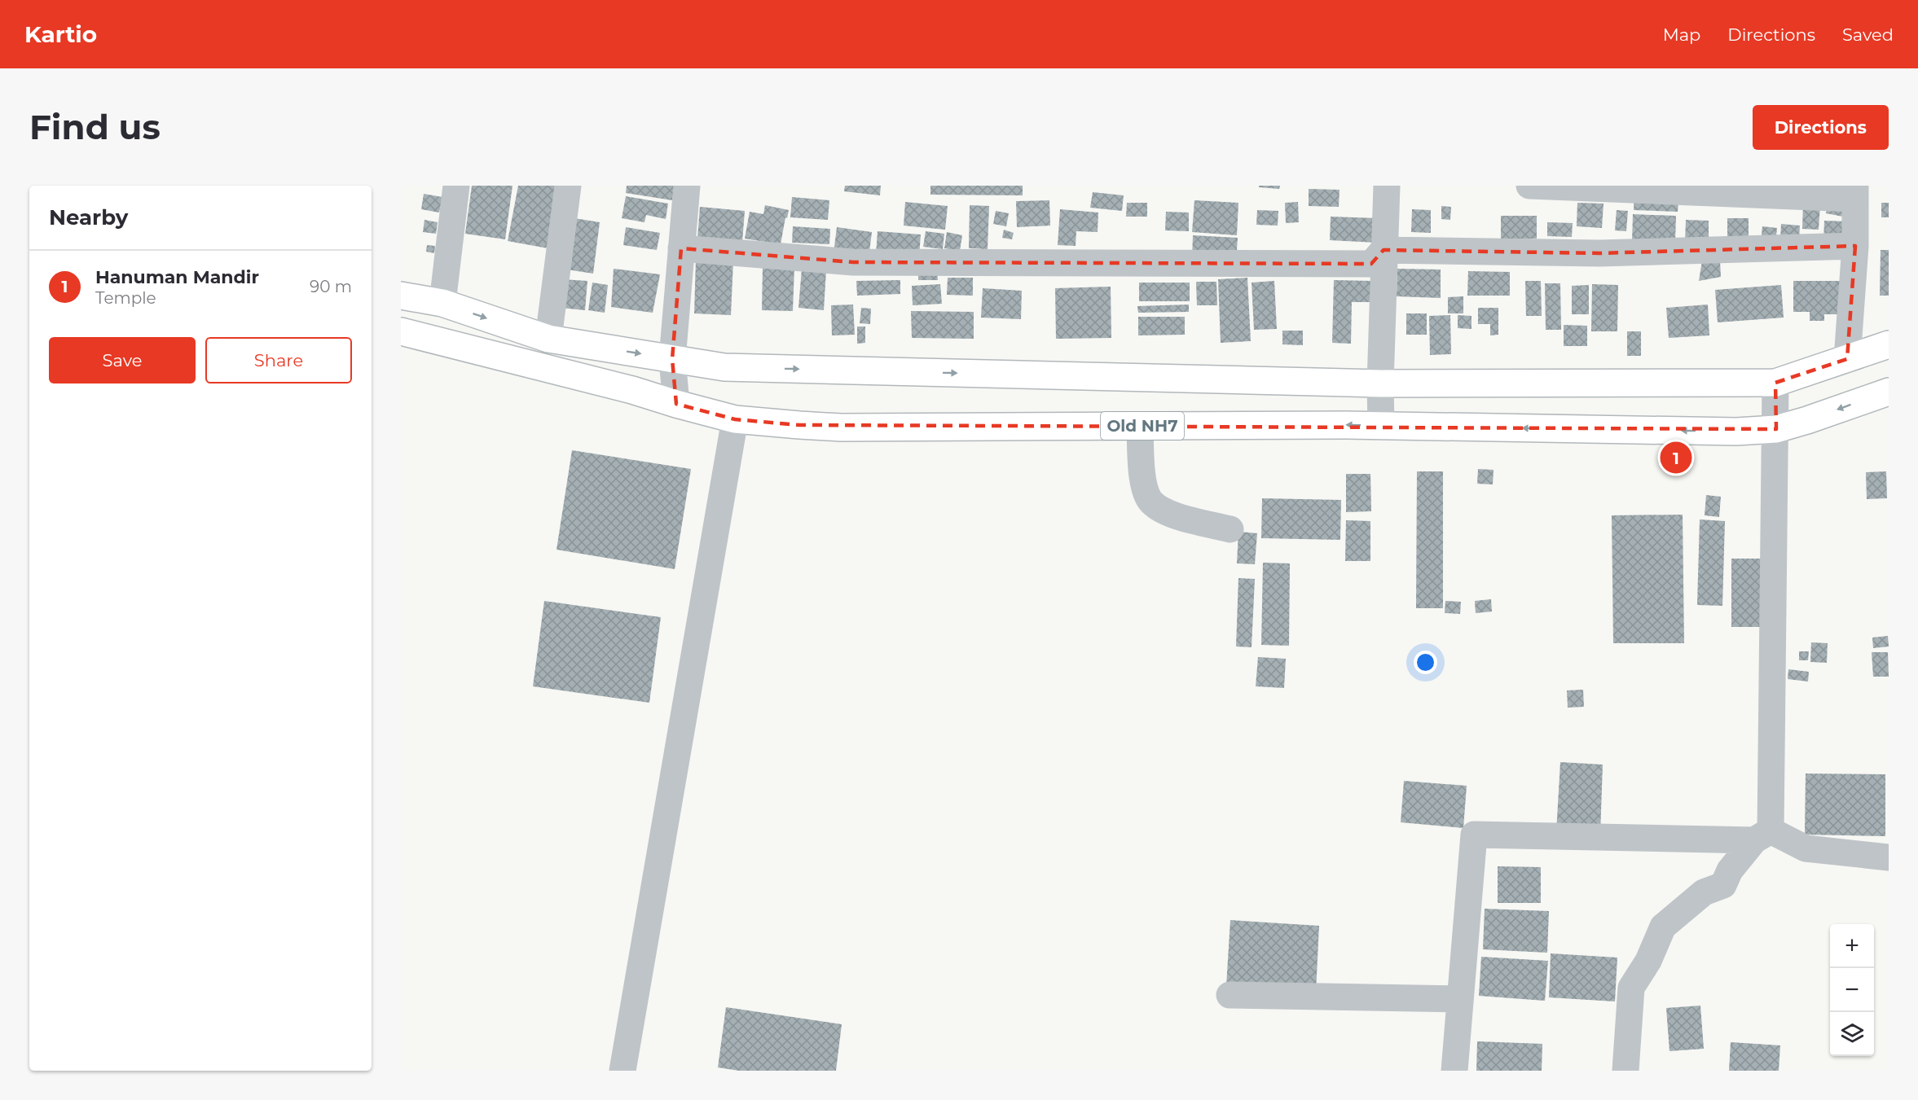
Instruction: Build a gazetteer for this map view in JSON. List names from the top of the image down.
{
  "streets": {
    "main road": ["Old NH7"]
  },
  "page": {
    "header": "Kartio",
    "nav": ["Map", "Directions", "Saved"],
    "buttons": [
      "Directions",
      ["Save", "Share"]
    ],
    "title": "Find us",
    "heading": "Nearby",
    "list": [
      {
        "mark": "1",
        "name": "Hanuman Mandir",
        "note": "Temple",
        "value": "90 m"
      }
    ],
    "pins": "1",
    "map_buttons": ["+", "−"]
  }
}
